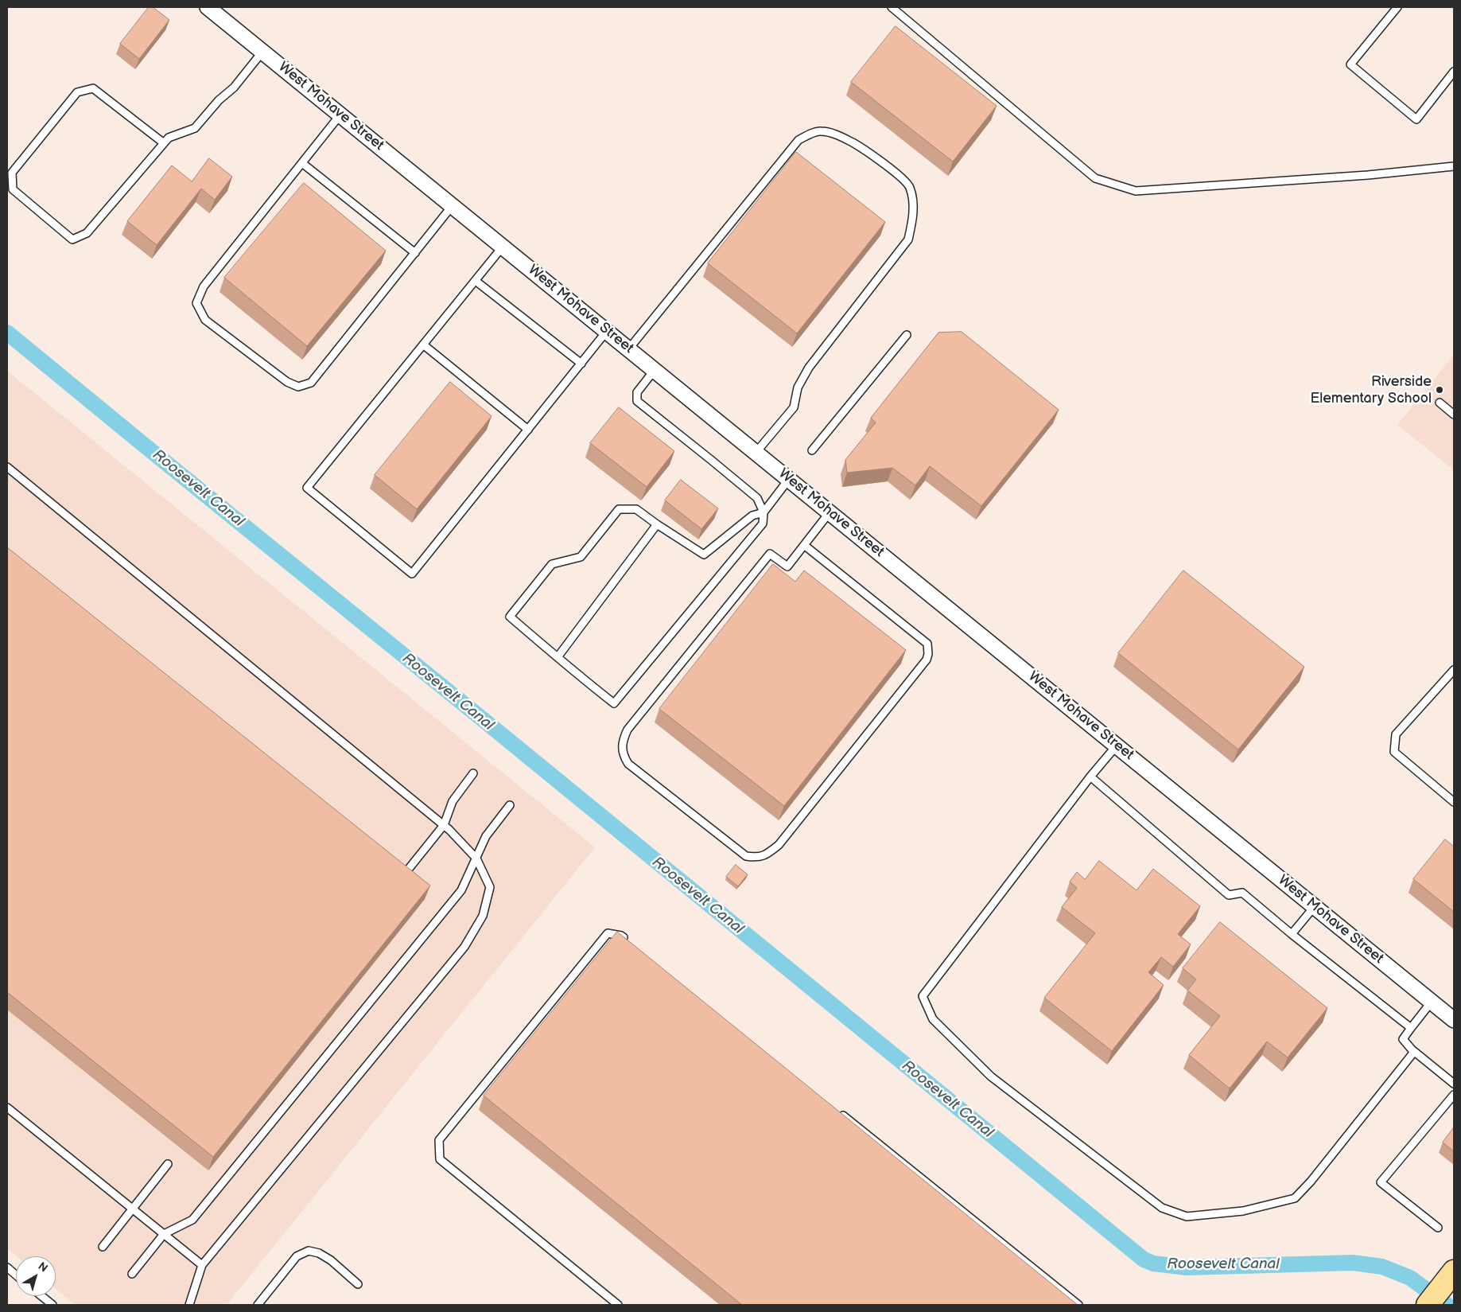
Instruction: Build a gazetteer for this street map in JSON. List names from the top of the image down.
{
  "streets": {
    "street": ["West Mohave Street"]
  },
  "water": ["Roosevelt Canal"],
  "places": ["Riverside Elementary School"],
  "north": "top right"
}
